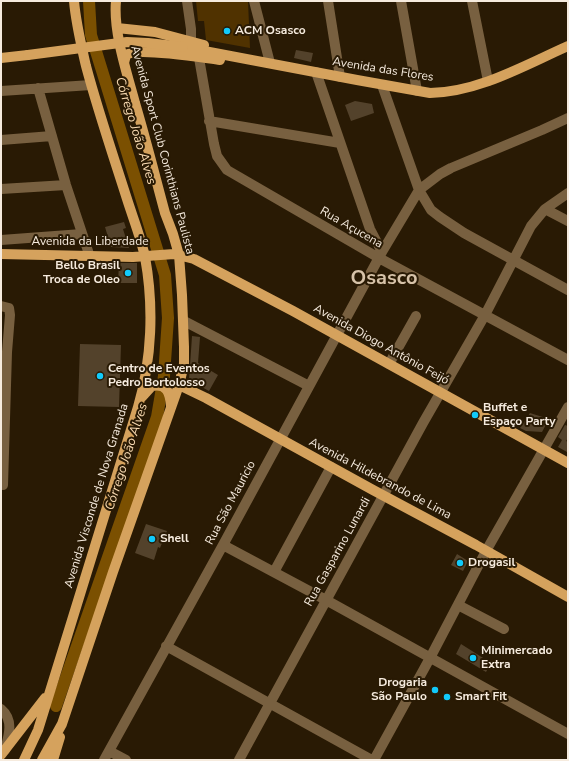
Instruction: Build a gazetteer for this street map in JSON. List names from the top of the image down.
{
  "streets": {
    "main road": [
      "Avenida das Flores",
      "Avenida Sport Club Corinthians Paulista",
      "Avenida da Liberdade",
      "Avenida Diogo Antônio Feijó",
      "Avenida Hildebrando de Lima",
      "Avenida Visconde de Nova Granada"
    ],
    "street": ["Rua Açucena", "Rua São Mauricio", "Rua Gasparino Lunardi"]
  },
  "crossings": [
    ["Avenida das Flores", "Avenida Sport Club Corinthians Paulista"],
    ["Avenida das Flores", "Rua Açucena"],
    ["Avenida Sport Club Corinthians Paulista", "Avenida da Liberdade"],
    ["Avenida Sport Club Corinthians Paulista", "Avenida Diogo Antônio Feijó"],
    ["Avenida Sport Club Corinthians Paulista", "Avenida Hildebrando de Lima"],
    ["Rua Açucena", "Rua São Mauricio"],
    ["Rua Açucena", "Rua Gasparino Lunardi"],
    ["Avenida da Liberdade", "Avenida Diogo Antônio Feijó"],
    ["Avenida da Liberdade", "Avenida Visconde de Nova Granada"],
    ["Avenida Diogo Antônio Feijó", "Rua São Mauricio"],
    ["Avenida Diogo Antônio Feijó", "Rua Gasparino Lunardi"],
    ["Avenida Hildebrando de Lima", "Rua São Mauricio"],
    ["Avenida Hildebrando de Lima", "Rua Gasparino Lunardi"]
  ],
  "districts": ["Osasco"],
  "water": ["Córrego João Alves"],
  "places": [
    "ACM Osasco",
    "Bello Brasil Troca de Oleo",
    "Centro de Eventos Pedro Bortolosso",
    "Buffet e Espaço Party",
    "Shell",
    "Drogasil",
    "Minimercado Extra",
    "Drogaria São Paulo",
    "Smart Fit"
  ]
}
